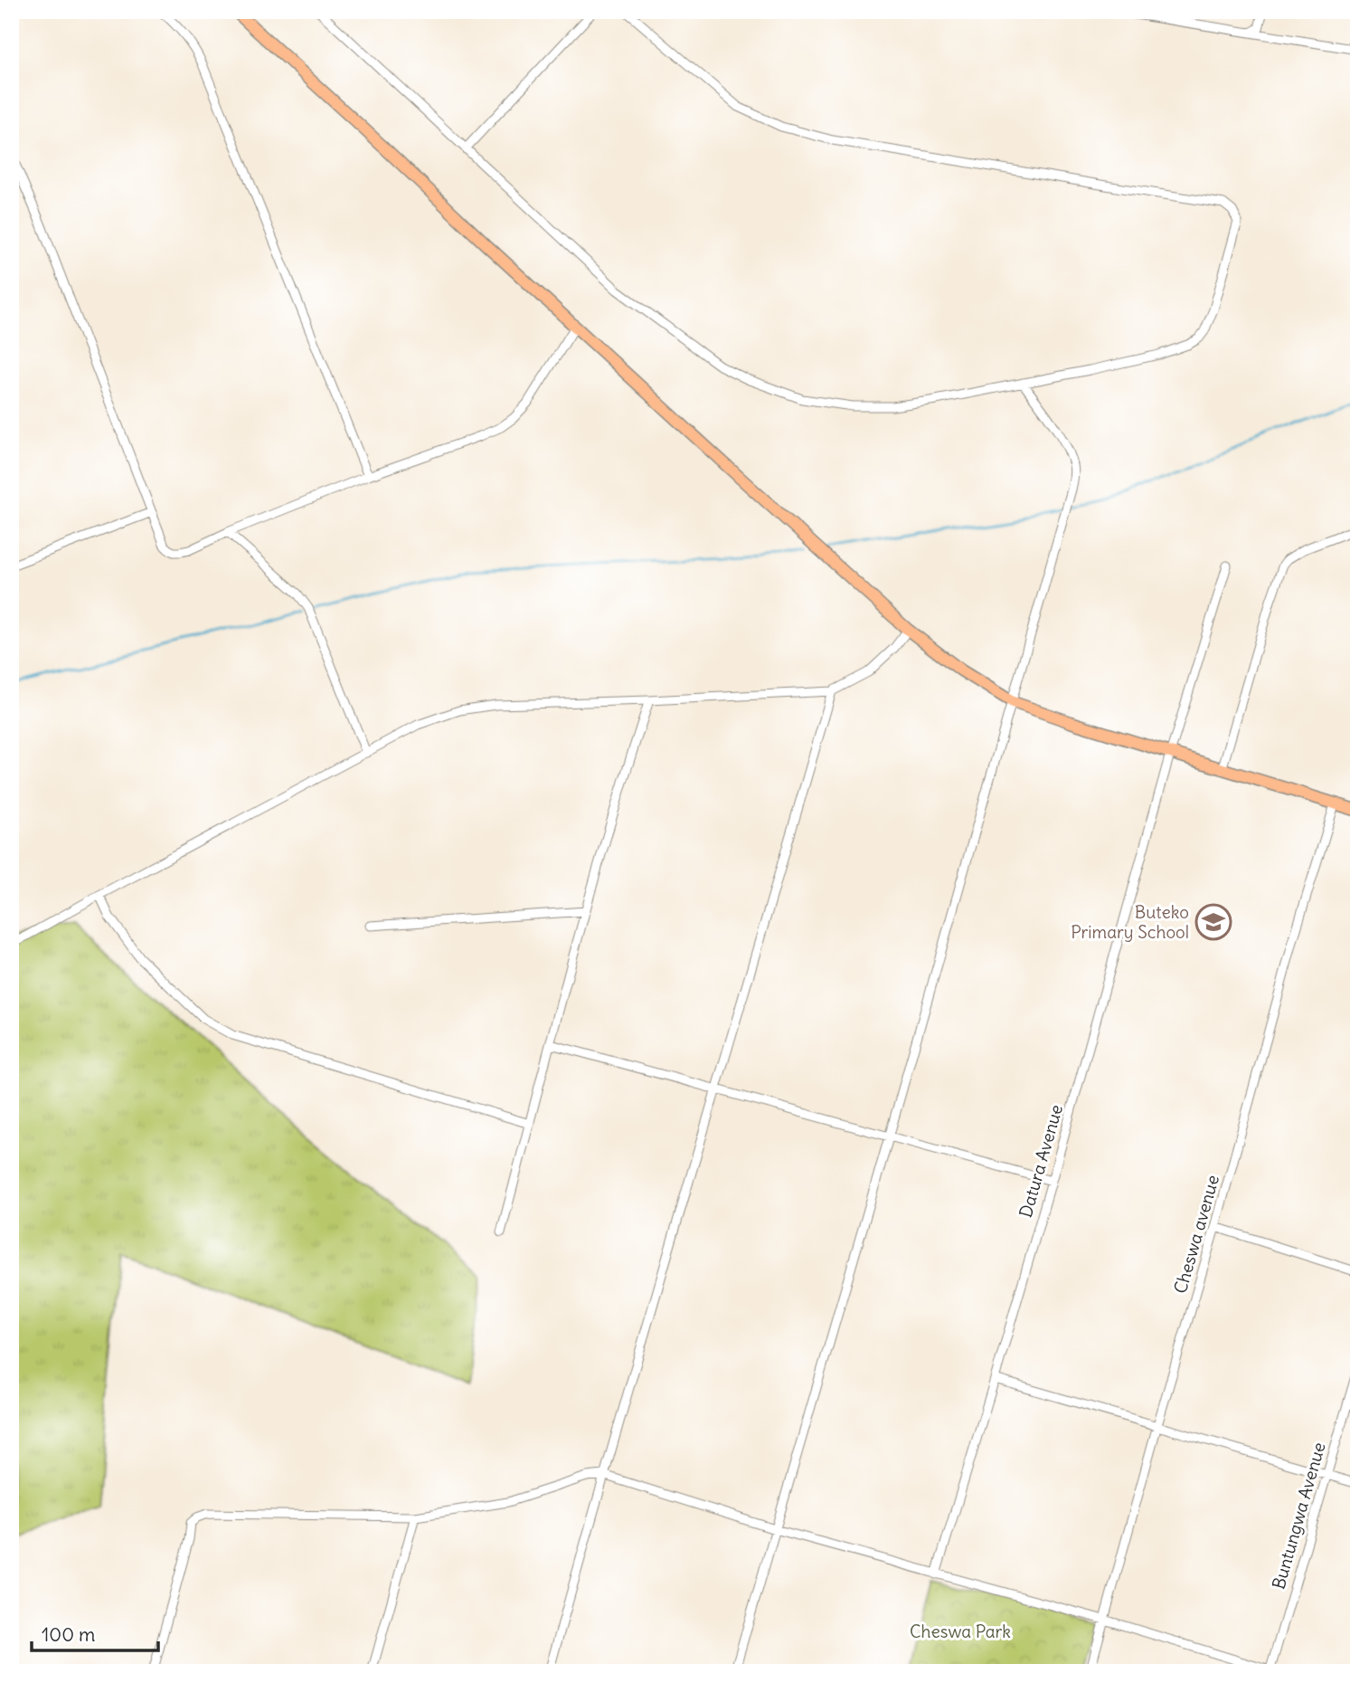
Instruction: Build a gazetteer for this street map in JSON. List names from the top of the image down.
{
  "streets": {
    "street": ["Datura Avenue", "Cheswa avenue", "Buntungwa Avenue"]
  },
  "parks": ["Cheswa Park"],
  "places": {
    "school or university": ["Buteko Primary School"]
  },
  "scale_bar": "100 m"
}
